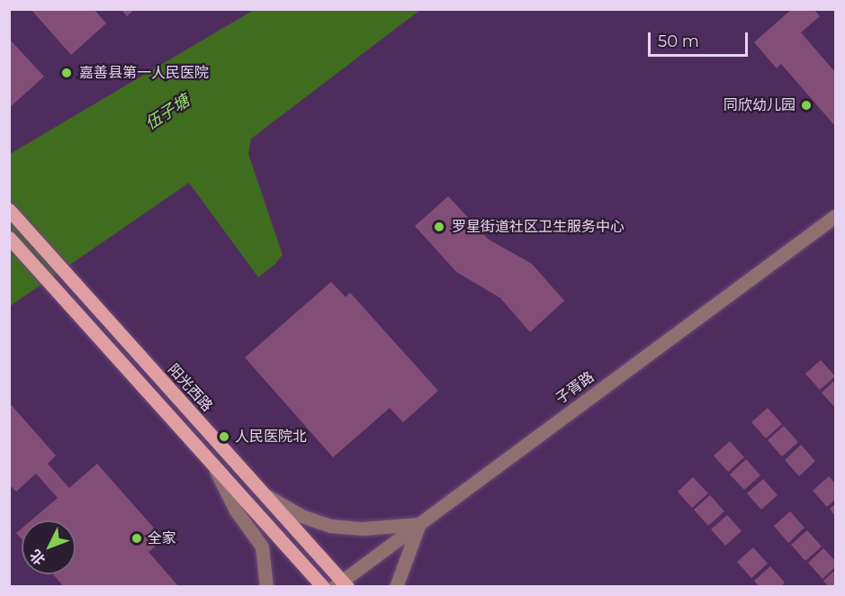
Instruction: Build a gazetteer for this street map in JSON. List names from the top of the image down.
{
  "streets": {
    "main road": ["阳光西路"],
    "street": ["子胥路"]
  },
  "crossings": [
    ["阳光西路", "子胥路"]
  ],
  "water": ["伍子塘"],
  "places": [
    "嘉善县第一人民医院",
    "同欣幼儿园",
    "罗星街道社区卫生服务中心",
    "人民医院北",
    "全家"
  ],
  "scale_bar": "50 m",
  "north": "bottom left"
}
